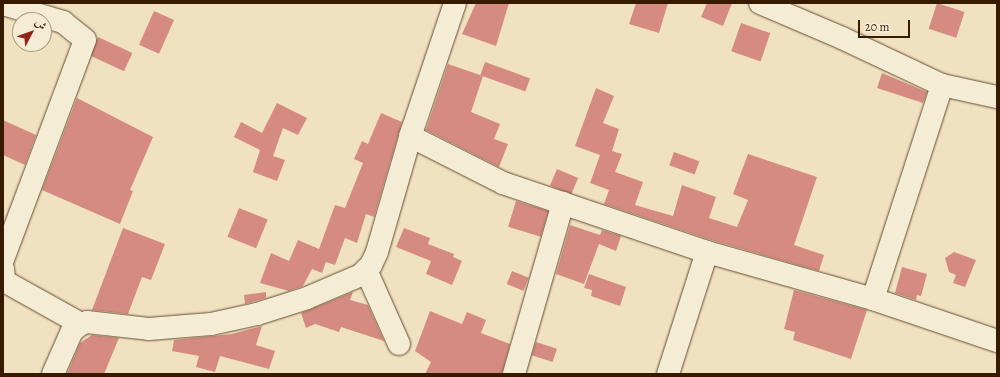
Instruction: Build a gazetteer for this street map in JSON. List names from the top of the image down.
{
  "scale_bar": "20 m",
  "north": "top right"
}
